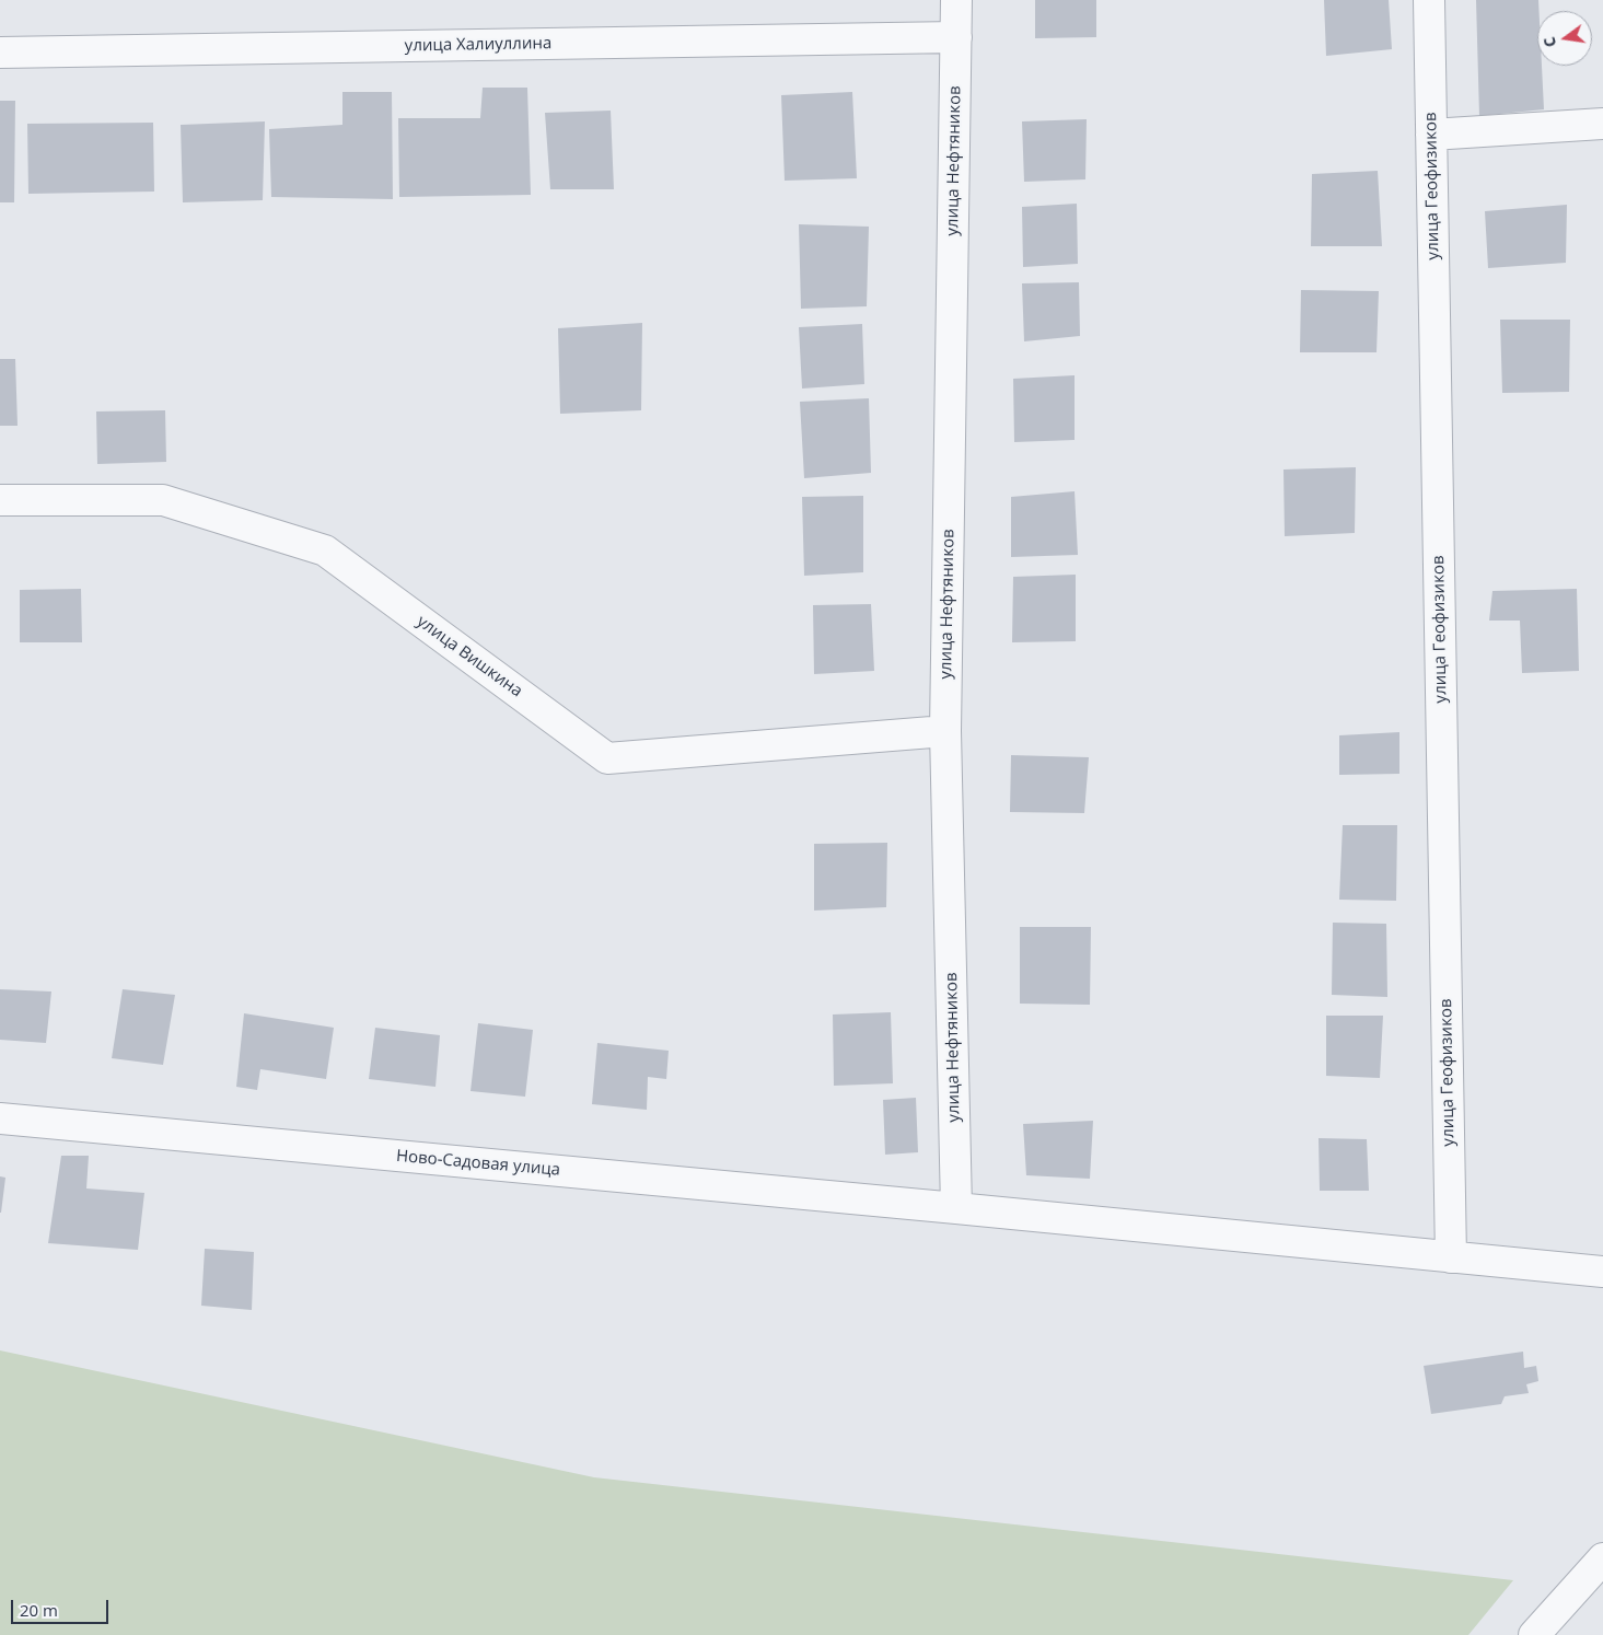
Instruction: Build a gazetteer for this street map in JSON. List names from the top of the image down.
{
  "streets": {
    "street": [
      "улица Халиуллина",
      "улица Нефтяников",
      "улица Геофизиков",
      "улица Вишкина",
      "Ново-Садовая улица"
    ]
  },
  "crossings": [
    ["улица Халиуллина", "улица Нефтяников"],
    ["улица Нефтяников", "улица Вишкина"],
    ["улица Нефтяников", "Ново-Садовая улица"],
    ["улица Геофизиков", "Ново-Садовая улица"]
  ],
  "scale_bar": "20 m",
  "north": "left"
}
